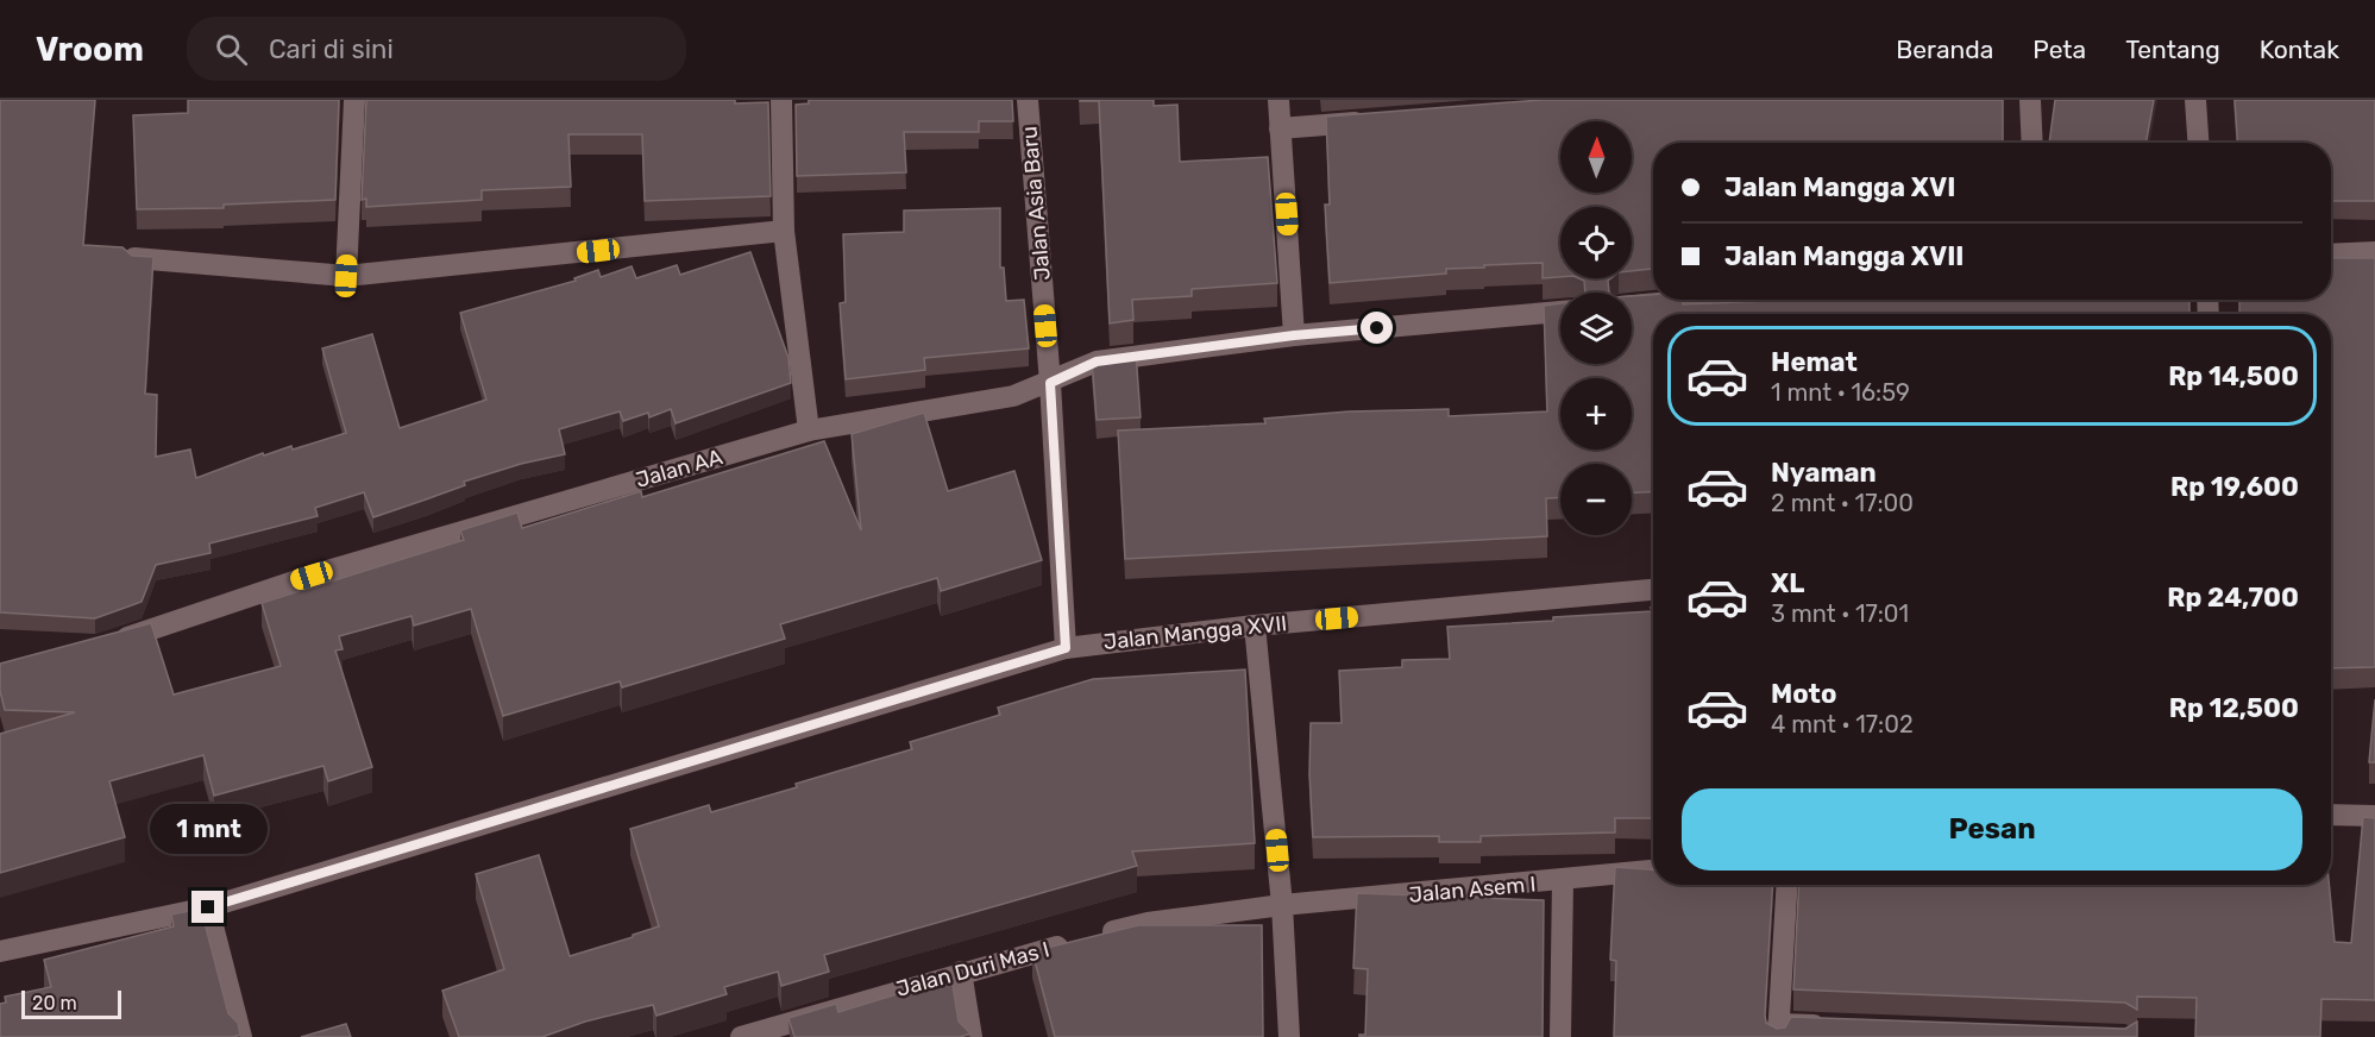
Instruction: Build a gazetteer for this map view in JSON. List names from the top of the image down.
{
  "streets": {
    "street": [
      "Jalan Asia Baru",
      "Jalan AA",
      "Jalan Mangga XVII",
      "Jalan Asem I",
      "Jalan Duri Mas I"
    ]
  },
  "crossings": [
    ["Jalan Asia Baru", "Jalan AA"],
    ["Jalan Asia Baru", "Jalan Mangga XVII"],
    ["Jalan Asem I", "Jalan Duri Mas I"]
  ],
  "scale_bar": "20 m",
  "north": "top",
  "page": {
    "header": "Vroom",
    "search": "Cari di sini",
    "nav": [
      "Beranda",
      "Peta",
      "Tentang",
      "Kontak"
    ],
    "map_buttons": ["+", "−"],
    "banner": ["Jalan Mangga XVI", "Jalan Mangga XVII"],
    "list": [
      {
        "name": "Hemat",
        "note": "1 mnt · 16:59",
        "value": "Rp 14,500"
      },
      {
        "name": "Nyaman",
        "note": "2 mnt · 17:00",
        "value": "Rp 19,600"
      },
      {
        "name": "XL",
        "note": "3 mnt · 17:01",
        "value": "Rp 24,700"
      },
      {
        "name": "Moto",
        "note": "4 mnt · 17:02",
        "value": "Rp 12,500"
      }
    ],
    "buttons": "Pesan",
    "bubble": "1 mnt",
    "scale": "20 m"
  }
}
